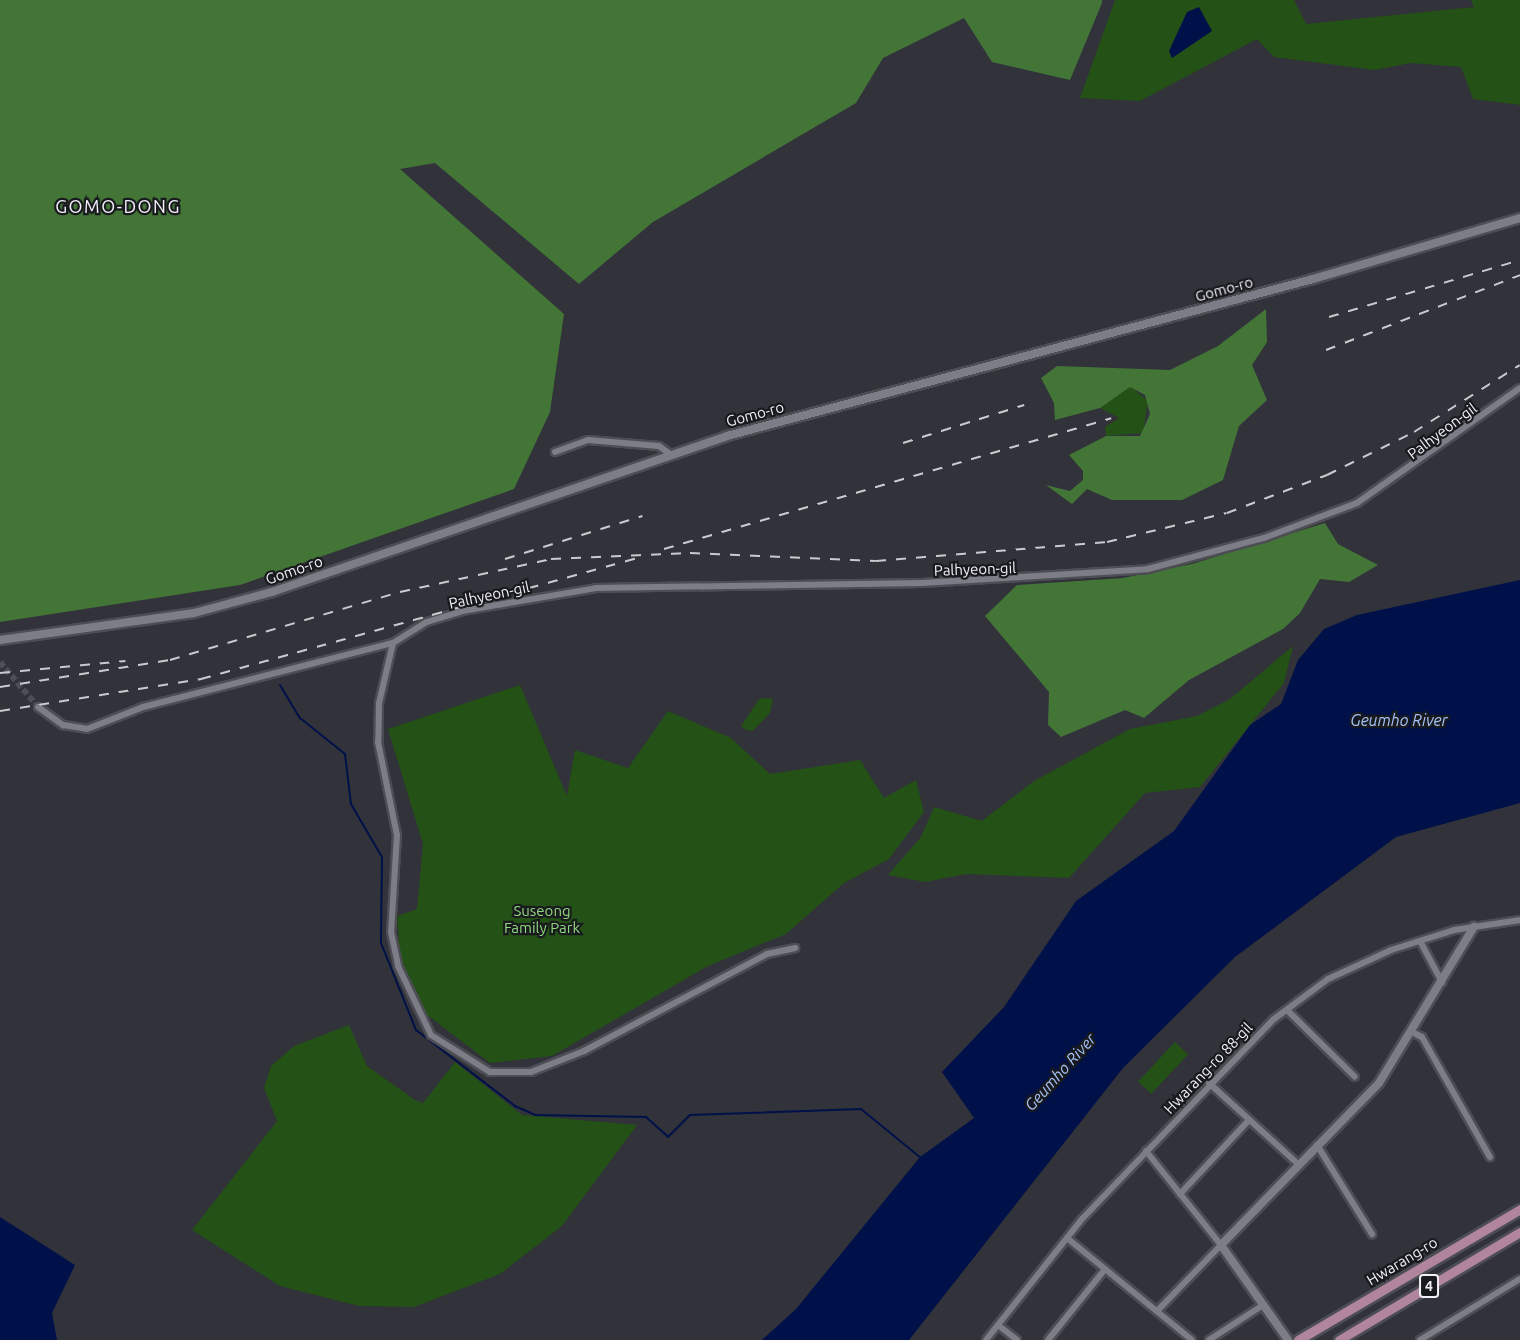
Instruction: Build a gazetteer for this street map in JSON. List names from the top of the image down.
{
  "streets": {
    "main road": ["Gomo-ro", "Hwarang-ro", "4"],
    "street": ["Palhyeon-gil", "Hwarang-ro 88-gil"]
  },
  "districts": ["GOMO-DONG"],
  "water": ["Geumho River"],
  "parks": ["Suseong Family Park"]
}
